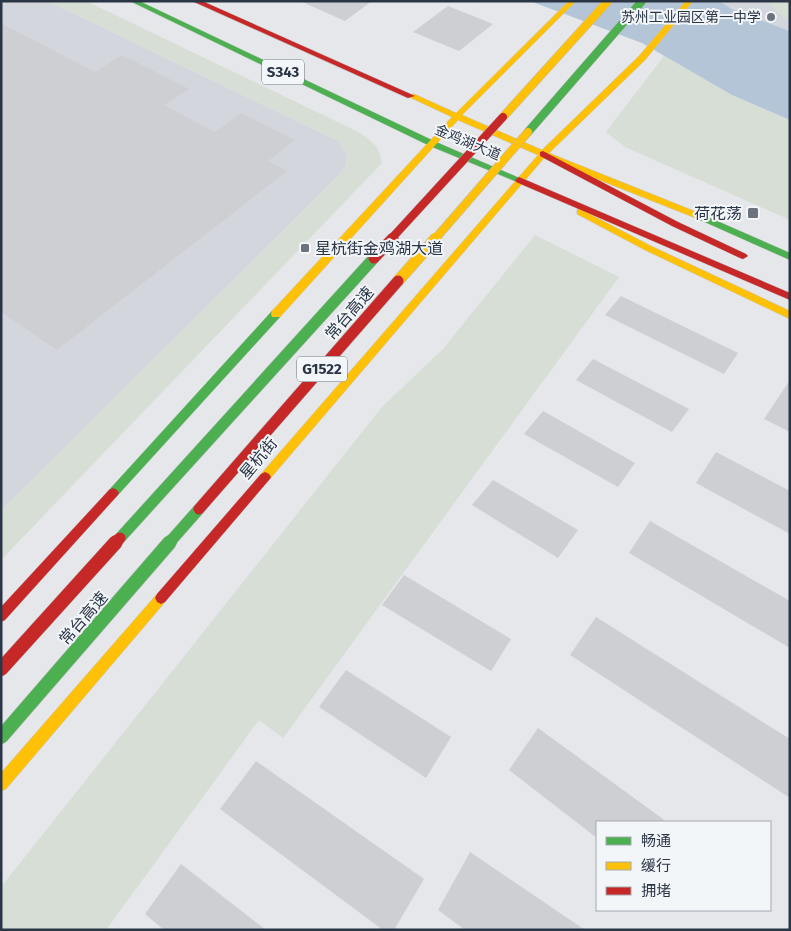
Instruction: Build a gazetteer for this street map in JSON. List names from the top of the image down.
{
  "streets": {
    "main road": [
      "S343",
      "金鸡湖大道",
      "常台高速",
      "G1522",
      "星杭街"
    ]
  },
  "crossings": [
    ["金鸡湖大道", "星杭街"]
  ],
  "places": {
    "other": ["苏州工业园区第一中学"],
    "transit": ["荷花荡", "星杭街金鸡湖大道"]
  },
  "legend": ["畅通", "缓行", "拥堵"]
}
